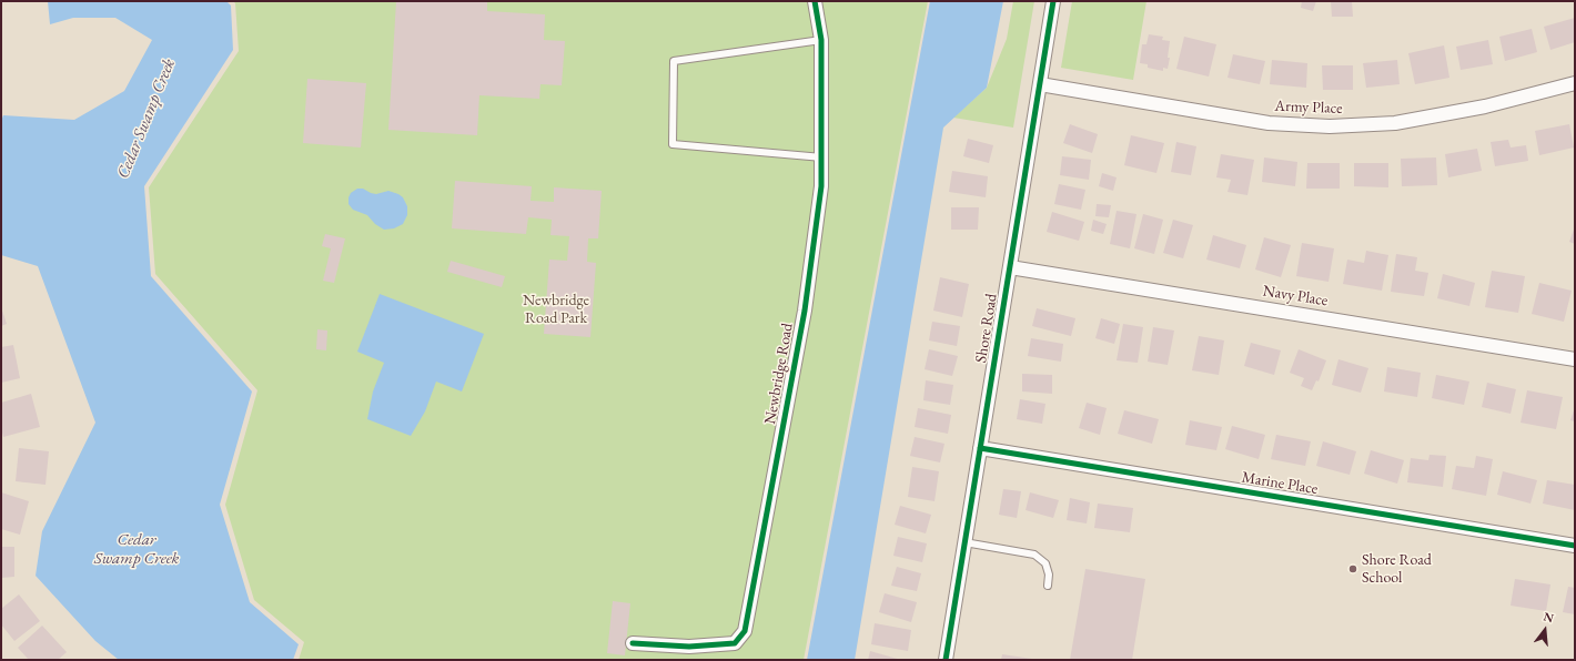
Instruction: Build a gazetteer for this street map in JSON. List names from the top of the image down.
{
  "streets": {
    "street": [
      "Army Place",
      "Navy Place",
      "Shore Road",
      "Newbridge Road",
      "Marine Place"
    ]
  },
  "crossings": [
    ["Army Place", "Shore Road"],
    ["Navy Place", "Shore Road"],
    ["Shore Road", "Marine Place"]
  ],
  "water": ["Cedar Swamp Creek"],
  "parks": ["Newbridge Road Park"],
  "places": ["Shore Road School"],
  "north": "top"
}
